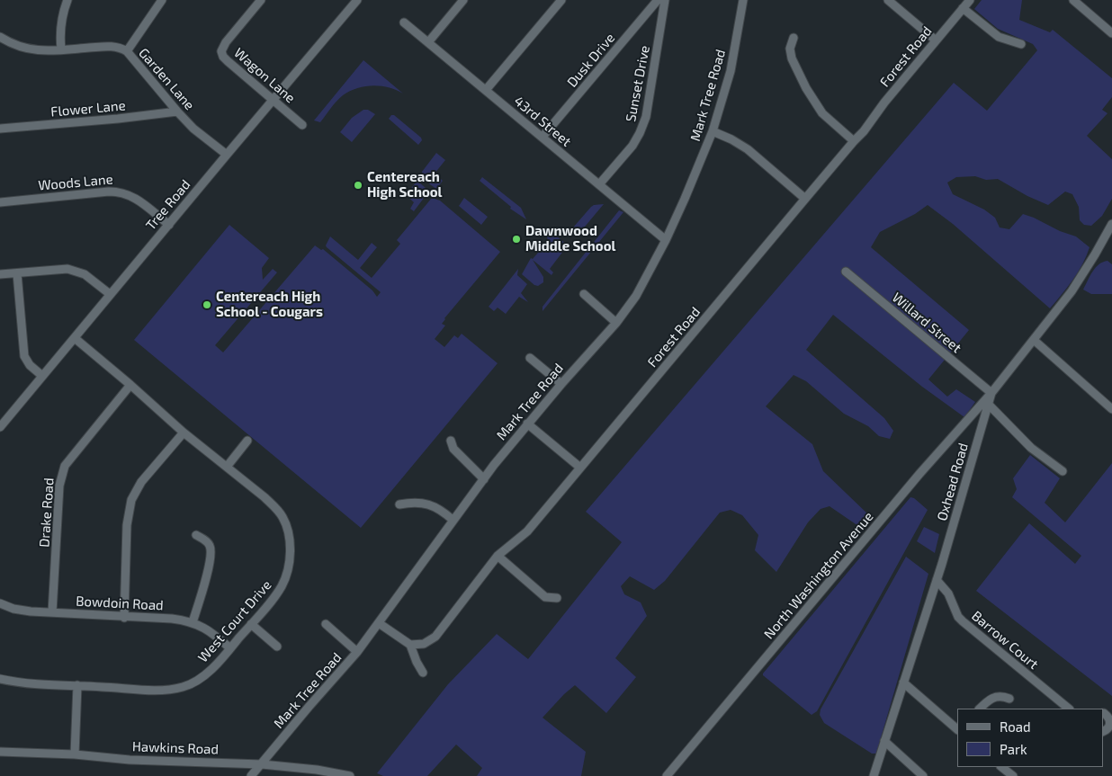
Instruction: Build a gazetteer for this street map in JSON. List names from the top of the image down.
{
  "streets": {
    "street": [
      "Forest Road",
      "Dusk Drive",
      "Wagon Lane",
      "Garden Lane",
      "Sunset Drive",
      "Mark Tree Road",
      "Flower Lane",
      "43rd Street",
      "Woods Lane",
      "Tree Road",
      "Willard Street",
      "Oxhead Road",
      "Drake Road",
      "North Washington Avenue",
      "Bowdoin Road",
      "West Court Drive",
      "Barrow Court",
      "Hawkins Road"
    ]
  },
  "crossings": [
    ["Dusk Drive", "43rd Street"],
    ["Wagon Lane", "Tree Road"],
    ["Garden Lane", "Flower Lane"],
    ["Garden Lane", "Tree Road"],
    ["Sunset Drive", "43rd Street"],
    ["Mark Tree Road", "43rd Street"],
    ["Mark Tree Road", "Hawkins Road"],
    ["Woods Lane", "Tree Road"],
    ["Tree Road", "West Court Drive"],
    ["Willard Street", "Oxhead Road"],
    ["Willard Street", "North Washington Avenue"],
    ["Oxhead Road", "North Washington Avenue"],
    ["Oxhead Road", "Barrow Court"],
    ["Drake Road", "Bowdoin Road"],
    ["Drake Road", "West Court Drive"],
    ["Bowdoin Road", "West Court Drive"]
  ],
  "places": ["Centereach High School", "Dawnwood Middle School", "Centereach High School - Cougars"],
  "legend": ["Road", "Park"]
}
